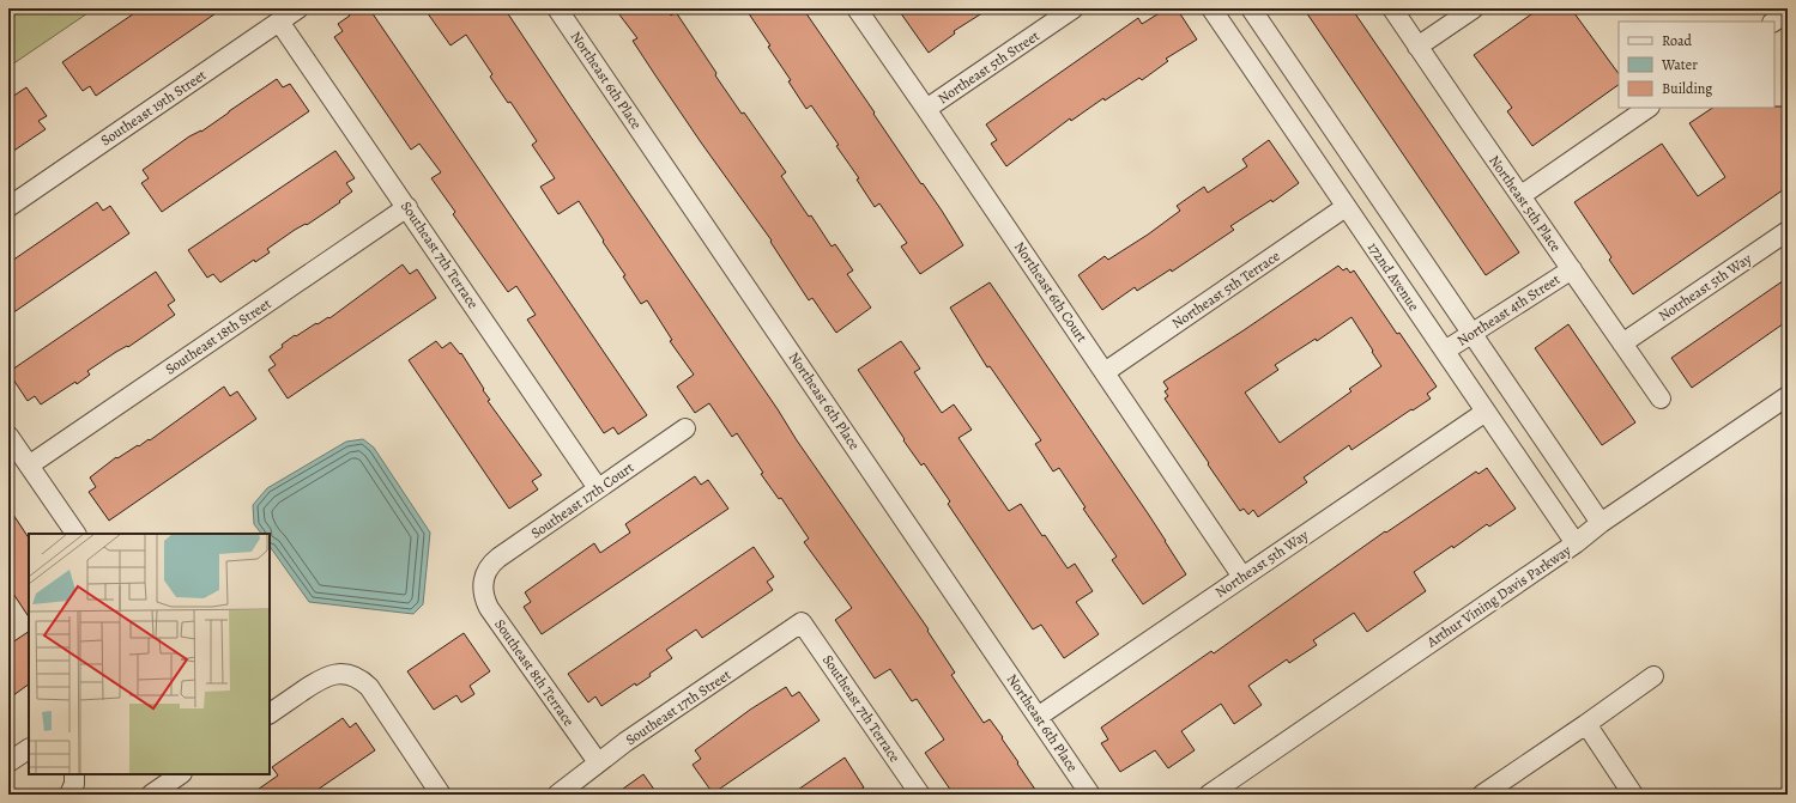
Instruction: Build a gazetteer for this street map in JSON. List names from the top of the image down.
{
  "streets": {
    "street": [
      "Northeast 5th Street",
      "Northeast 6th Place",
      "Southeast 19th Street",
      "Northeast 5th Place",
      "Southeast 7th Terrace",
      "172nd Avenue",
      "Notrheast 5th Way",
      "Northeast 5th Terrace",
      "Northeast 6th Court",
      "Northeast 4th Street",
      "Southeast 18th Street",
      "Southeast 17th Court",
      "Northeast 5th Way",
      "Arthur Vining Davis Parkway",
      "Southeast 8th Terrace",
      "Southeast 17th Street"
    ]
  },
  "crossings": [
    ["Northeast 5th Street", "Northeast 6th Court"],
    ["Northeast 6th Place", "Northeast 5th Way"],
    ["Southeast 19th Street", "Southeast 7th Terrace"],
    ["Northeast 5th Place", "Notrheast 5th Way"],
    ["Northeast 5th Place", "Northeast 4th Street"],
    ["Southeast 7th Terrace", "Southeast 18th Street"],
    ["Southeast 7th Terrace", "Southeast 17th Court"],
    ["Southeast 7th Terrace", "Southeast 17th Street"],
    ["172nd Avenue", "Northeast 5th Terrace"],
    ["172nd Avenue", "Northeast 4th Street"],
    ["172nd Avenue", "Northeast 5th Way"],
    ["172nd Avenue", "Arthur Vining Davis Parkway"],
    ["Northeast 5th Terrace", "Northeast 6th Court"],
    ["Northeast 6th Court", "Northeast 5th Way"],
    ["Southeast 17th Court", "Southeast 8th Terrace"],
    ["Southeast 8th Terrace", "Southeast 17th Street"]
  ],
  "legend": ["Road", "Water", "Building"]
}
